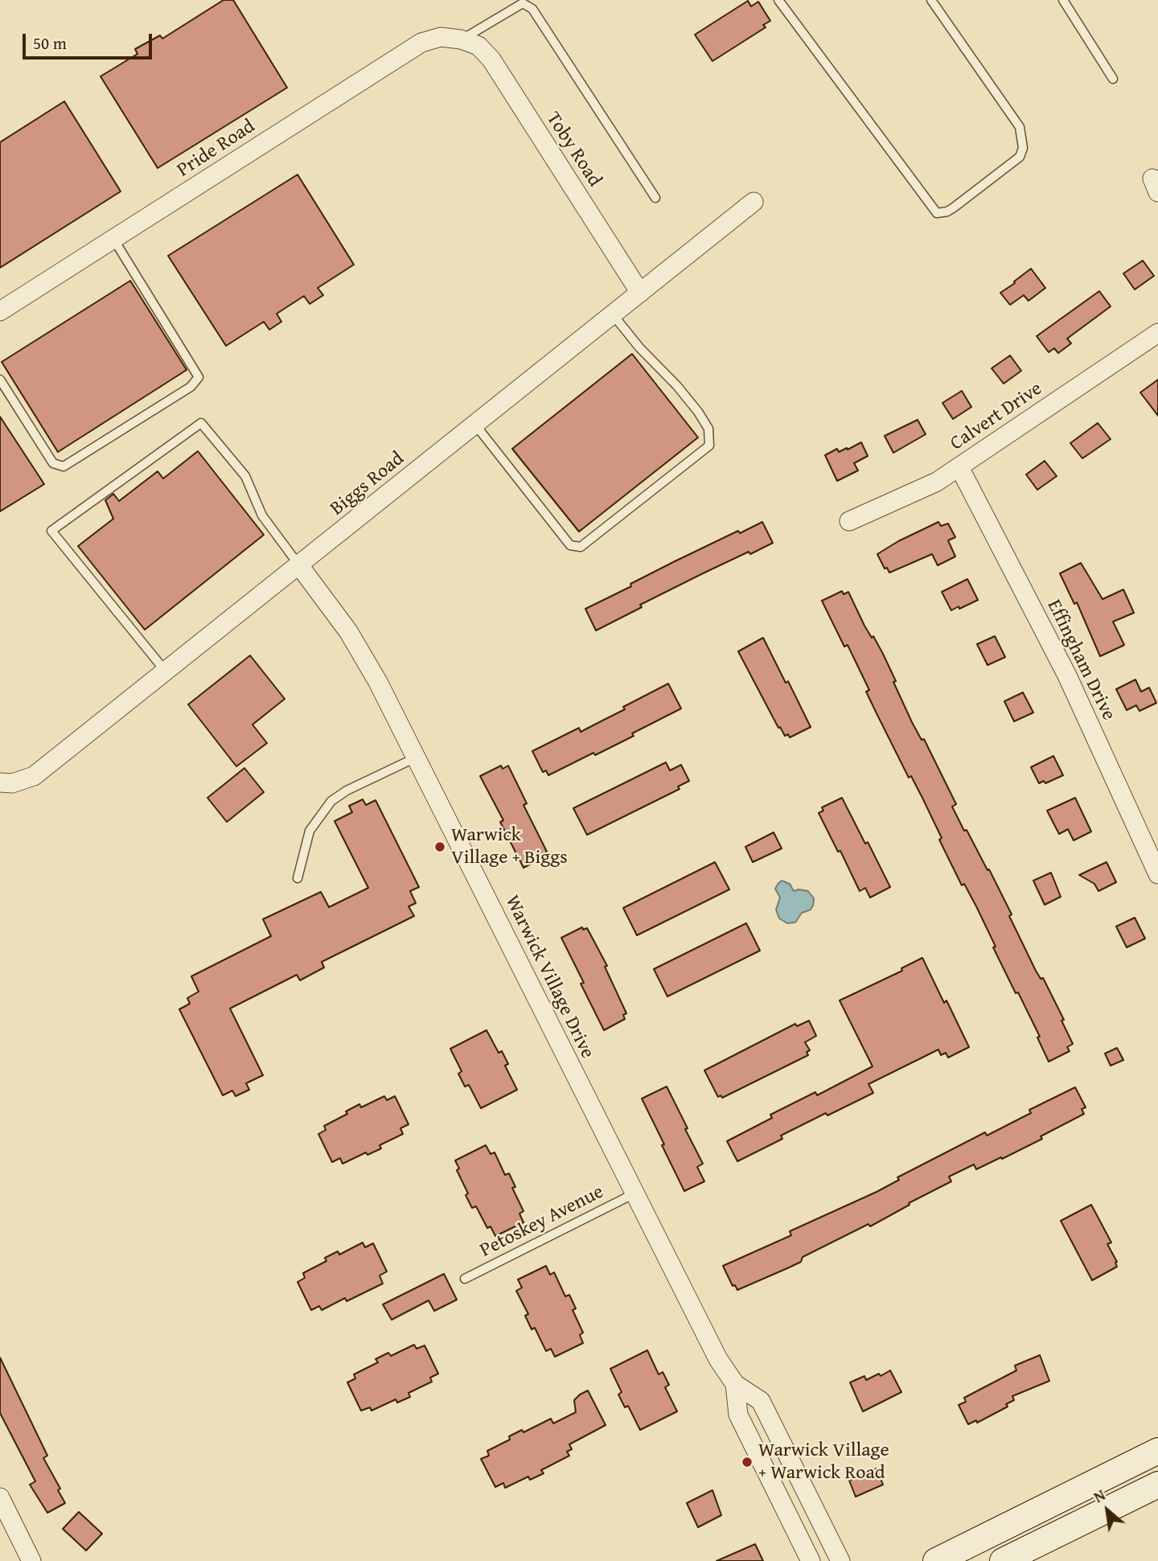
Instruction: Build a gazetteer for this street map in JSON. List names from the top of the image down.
{
  "streets": {
    "street": [
      "Pride Road",
      "Toby Road",
      "Calvert Drive",
      "Biggs Road",
      "Effingham Drive",
      "Warwick Village Drive"
    ],
    "lane": ["Petoskey Avenue"]
  },
  "crossings": [
    ["Pride Road", "Toby Road"],
    ["Toby Road", "Biggs Road"],
    ["Calvert Drive", "Effingham Drive"],
    ["Biggs Road", "Warwick Village Drive"],
    ["Warwick Village Drive", "Petoskey Avenue"]
  ],
  "places": ["Warwick Village + Biggs", "Warwick Village + Warwick Road"],
  "scale_bar": "50 m",
  "north": "top left"
}
